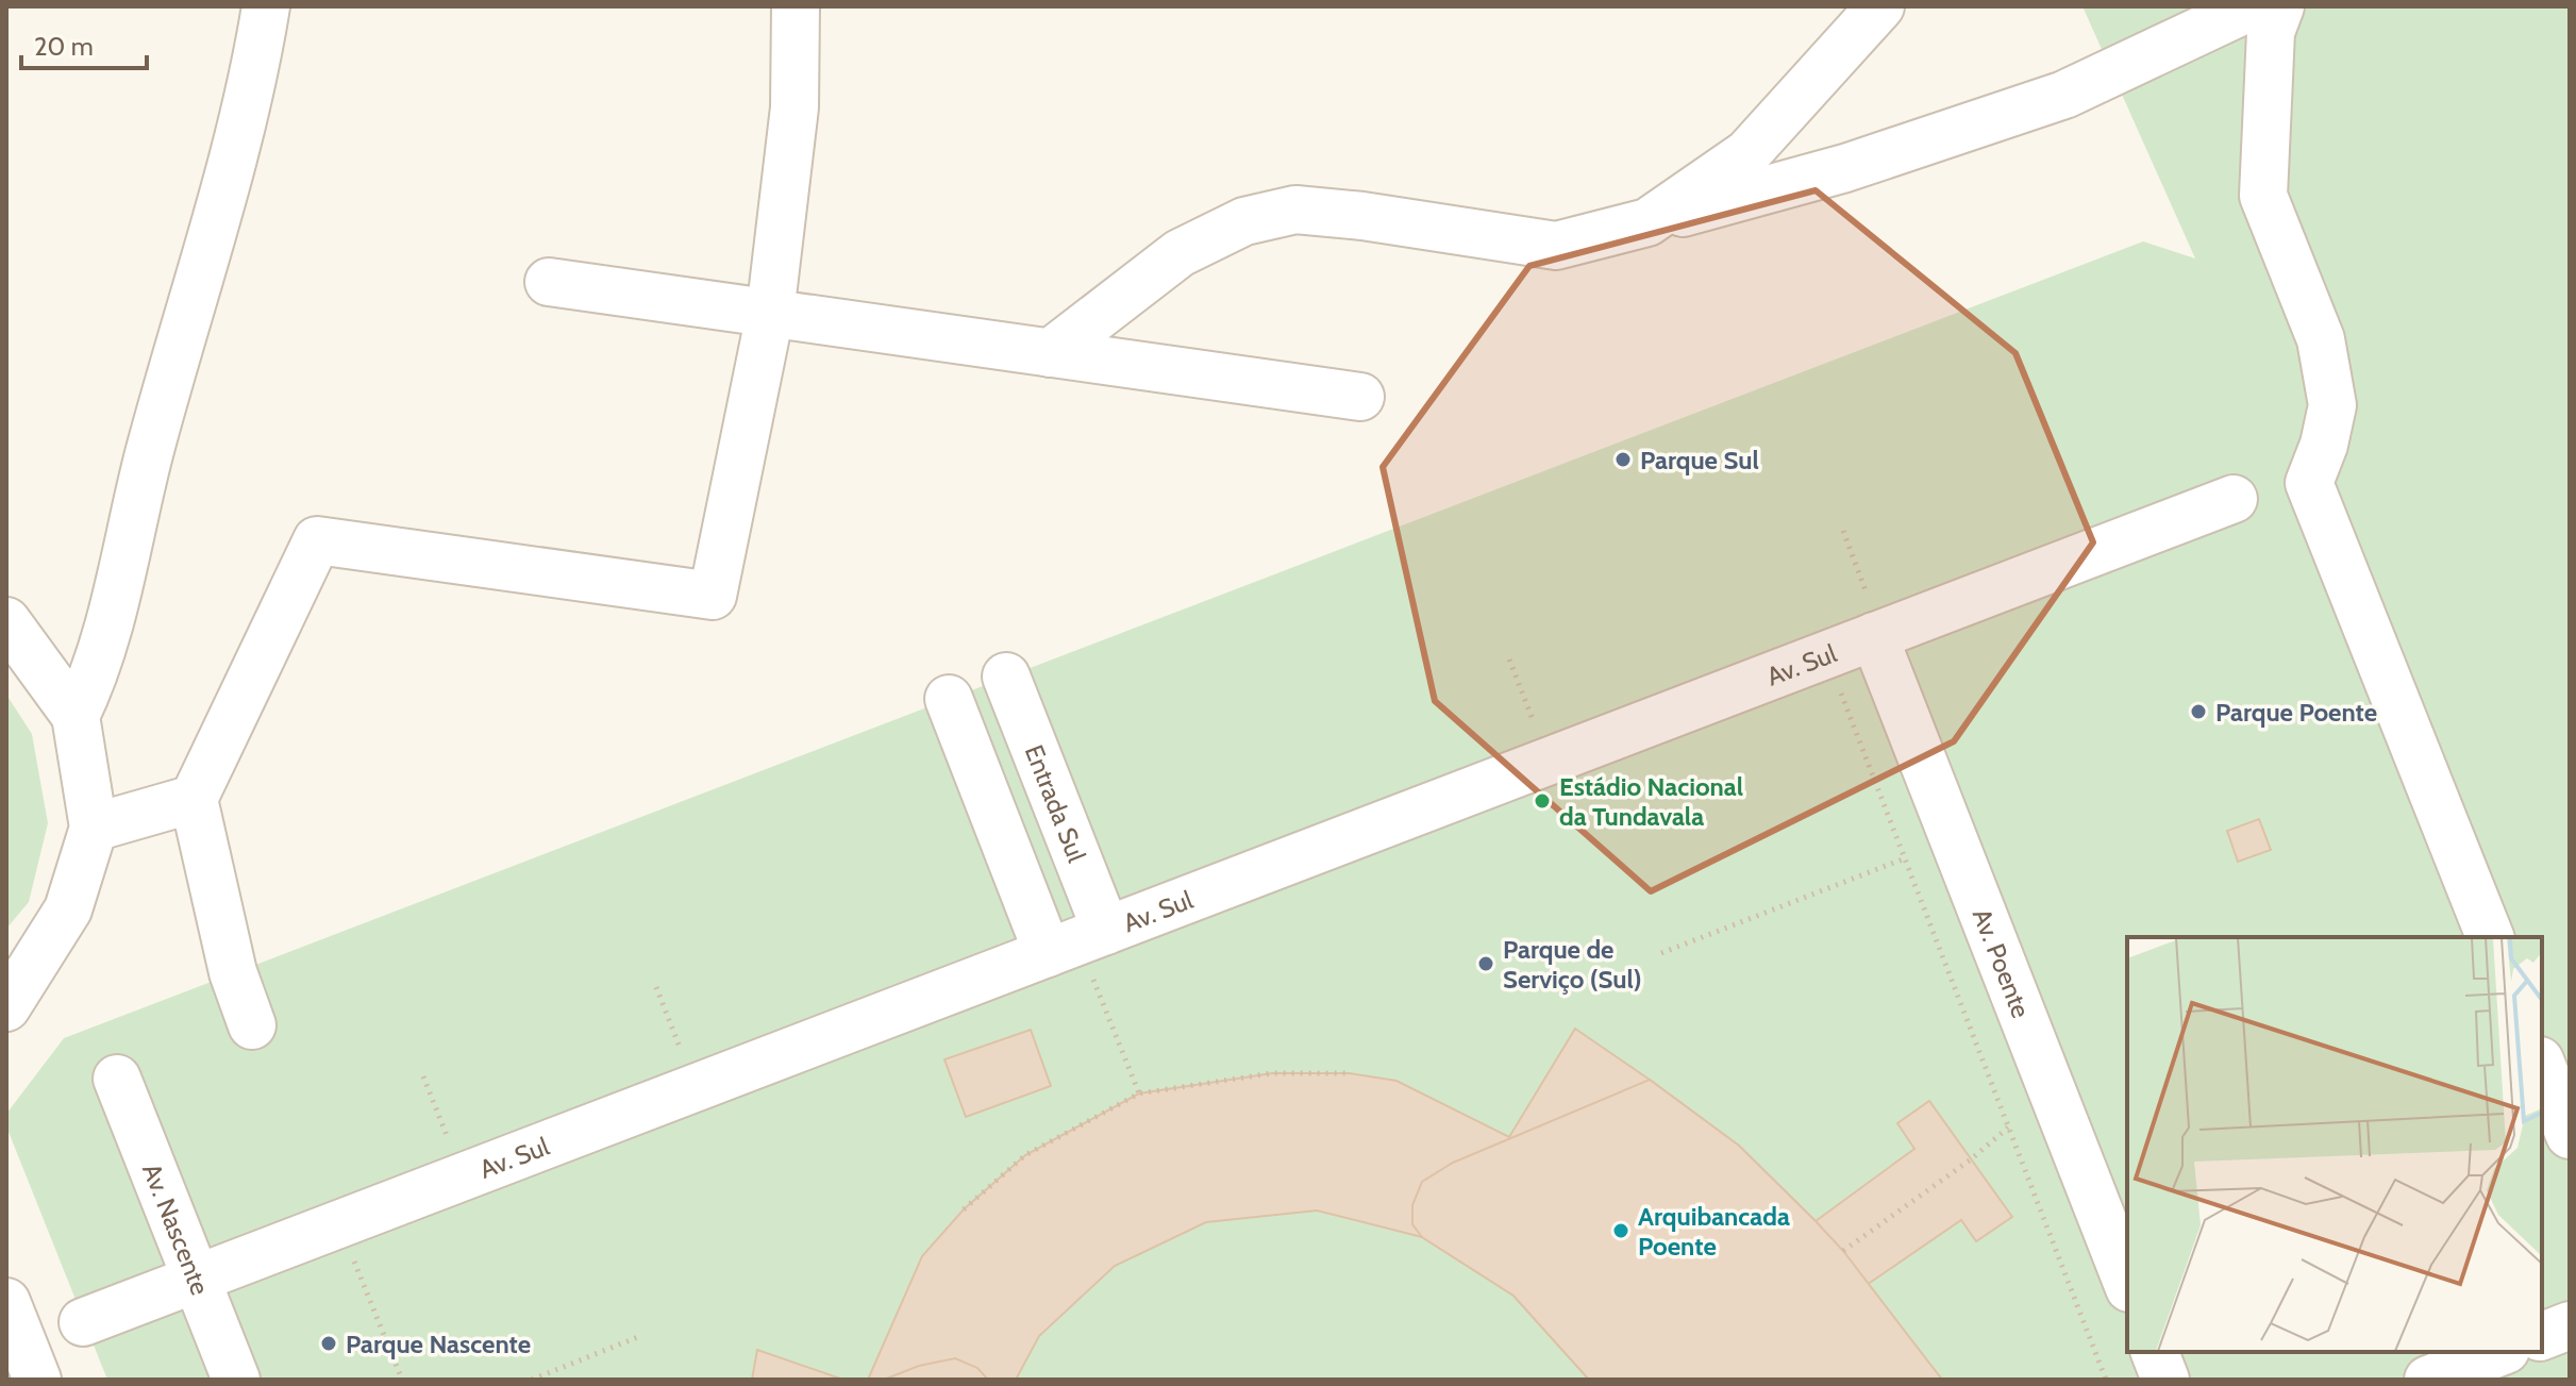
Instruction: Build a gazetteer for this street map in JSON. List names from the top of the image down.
{
  "streets": {
    "street": [
      "Av. Sul",
      "Entrada Sul",
      "Av. Poente",
      "Av. Nascente"
    ]
  },
  "crossings": [
    ["Av. Sul", "Entrada Sul"],
    ["Av. Sul", "Av. Poente"],
    ["Av. Sul", "Av. Nascente"]
  ],
  "places": [
    "Parque Sul",
    "Parque Poente",
    "Estádio Nacional da Tundavala",
    "Parque de Serviço (Sul)",
    "Arquibancada Poente",
    "Parque Nascente"
  ],
  "scale_bar": "20 m"
}
